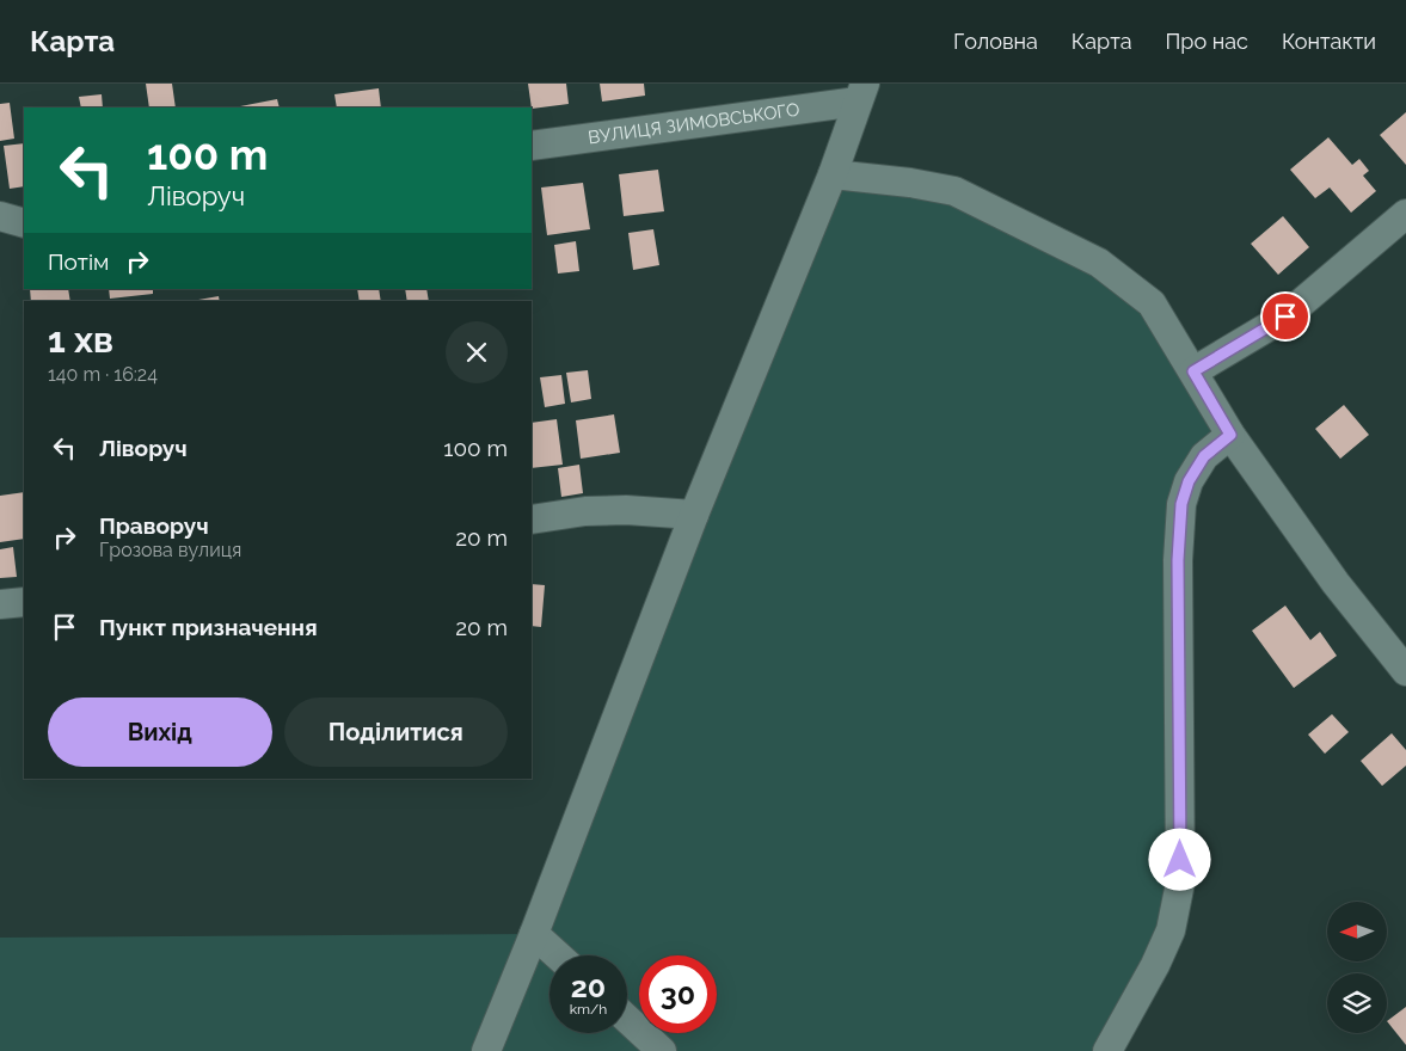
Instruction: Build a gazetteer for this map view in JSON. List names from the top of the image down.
{
  "streets": {
    "street": ["ВУЛИЦЯ ЗИМОВСЬКОГО"]
  },
  "north": "left",
  "page": {
    "header": "Карта",
    "nav": [
      "Головна",
      "Карта",
      "Про нас",
      "Контакти"
    ],
    "turn": ["100 m", "Ліворуч"],
    "then": "Потім",
    "heading": ["1 хв", "140 m · 16:24"],
    "list": [
      {
        "name": "Ліворуч",
        "value": "100 m"
      },
      {
        "name": "Праворуч",
        "note": "Грозова вулиця",
        "value": "20 m"
      },
      {
        "name": "Пункт призначення",
        "value": "20 m"
      }
    ],
    "buttons": ["Вихід", "Поділитися"],
    "speed": "20 km/h",
    "limit": "30"
  }
}
